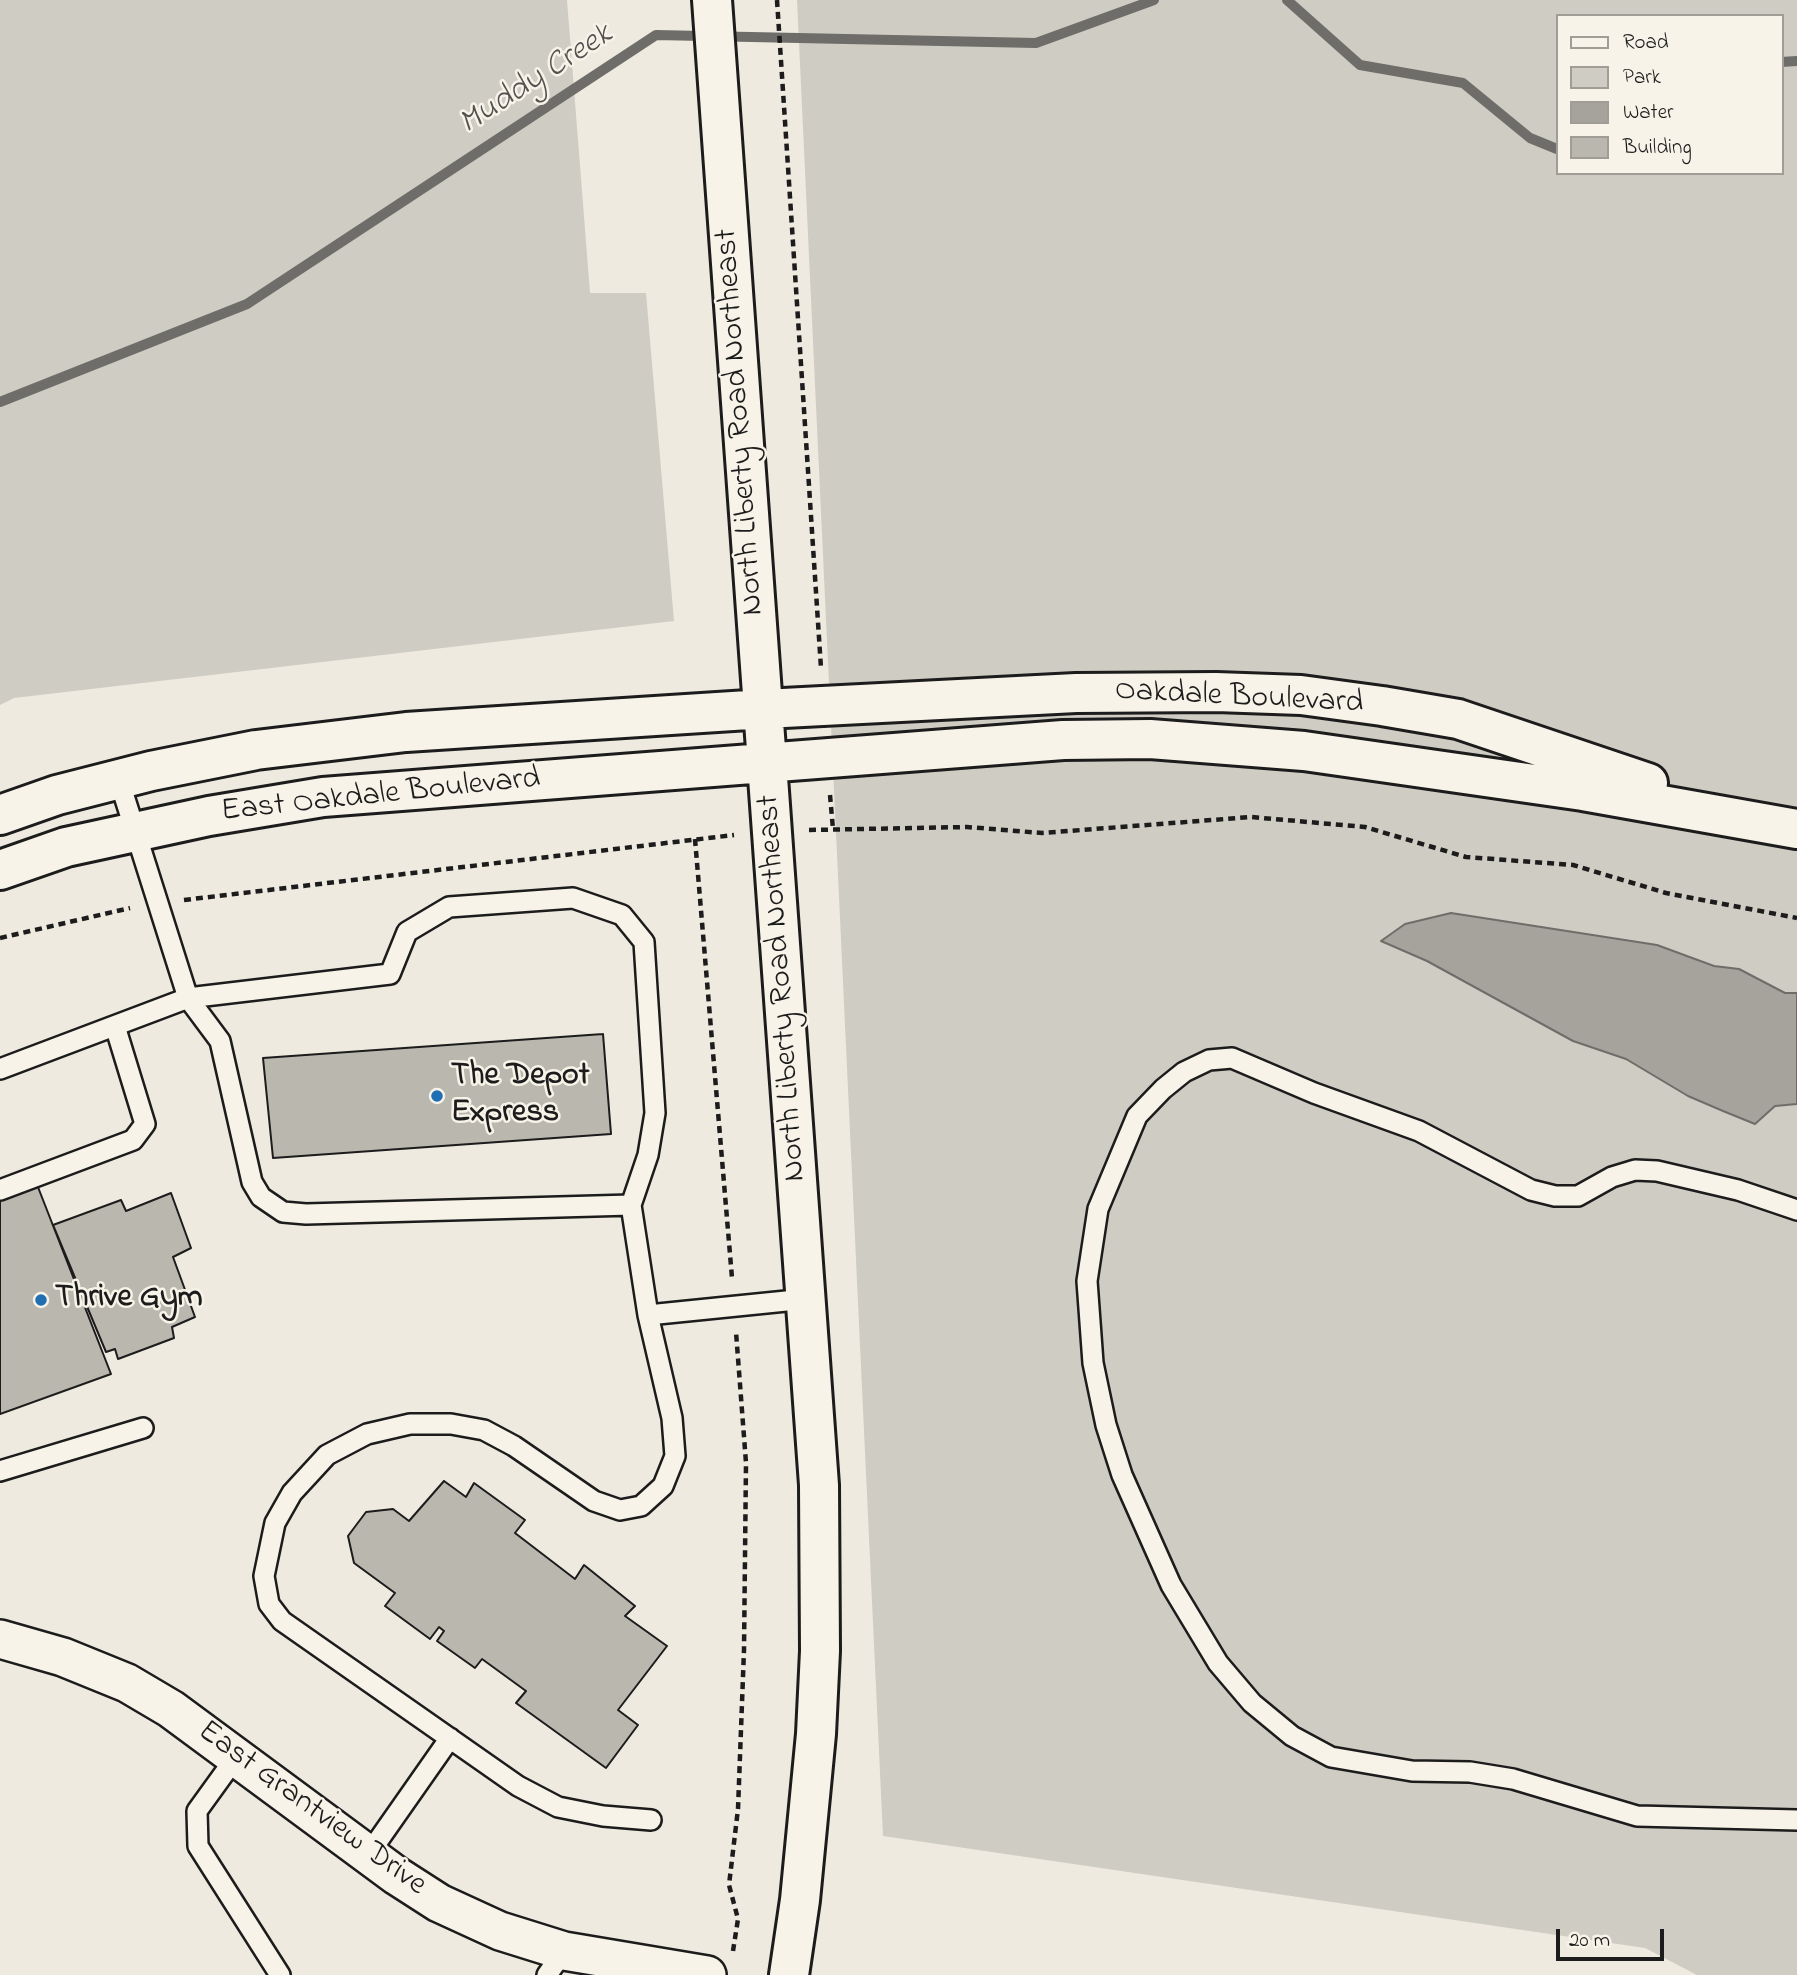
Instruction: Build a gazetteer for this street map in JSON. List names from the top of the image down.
{
  "streets": {
    "main road": ["North Liberty Road Northeast", "Oakdale Boulevard", "East Oakdale Boulevard"],
    "street": ["East Grantview Drive"]
  },
  "crossings": [
    ["North Liberty Road Northeast", "Oakdale Boulevard"],
    ["North Liberty Road Northeast", "East Oakdale Boulevard"],
    ["Oakdale Boulevard", "East Oakdale Boulevard"]
  ],
  "water": ["Muddy Creek"],
  "places": ["The Depot Express", "Thrive Gym"],
  "legend": [
    "Road",
    "Park",
    "Water",
    "Building"
  ],
  "scale_bar": "20 m"
}
